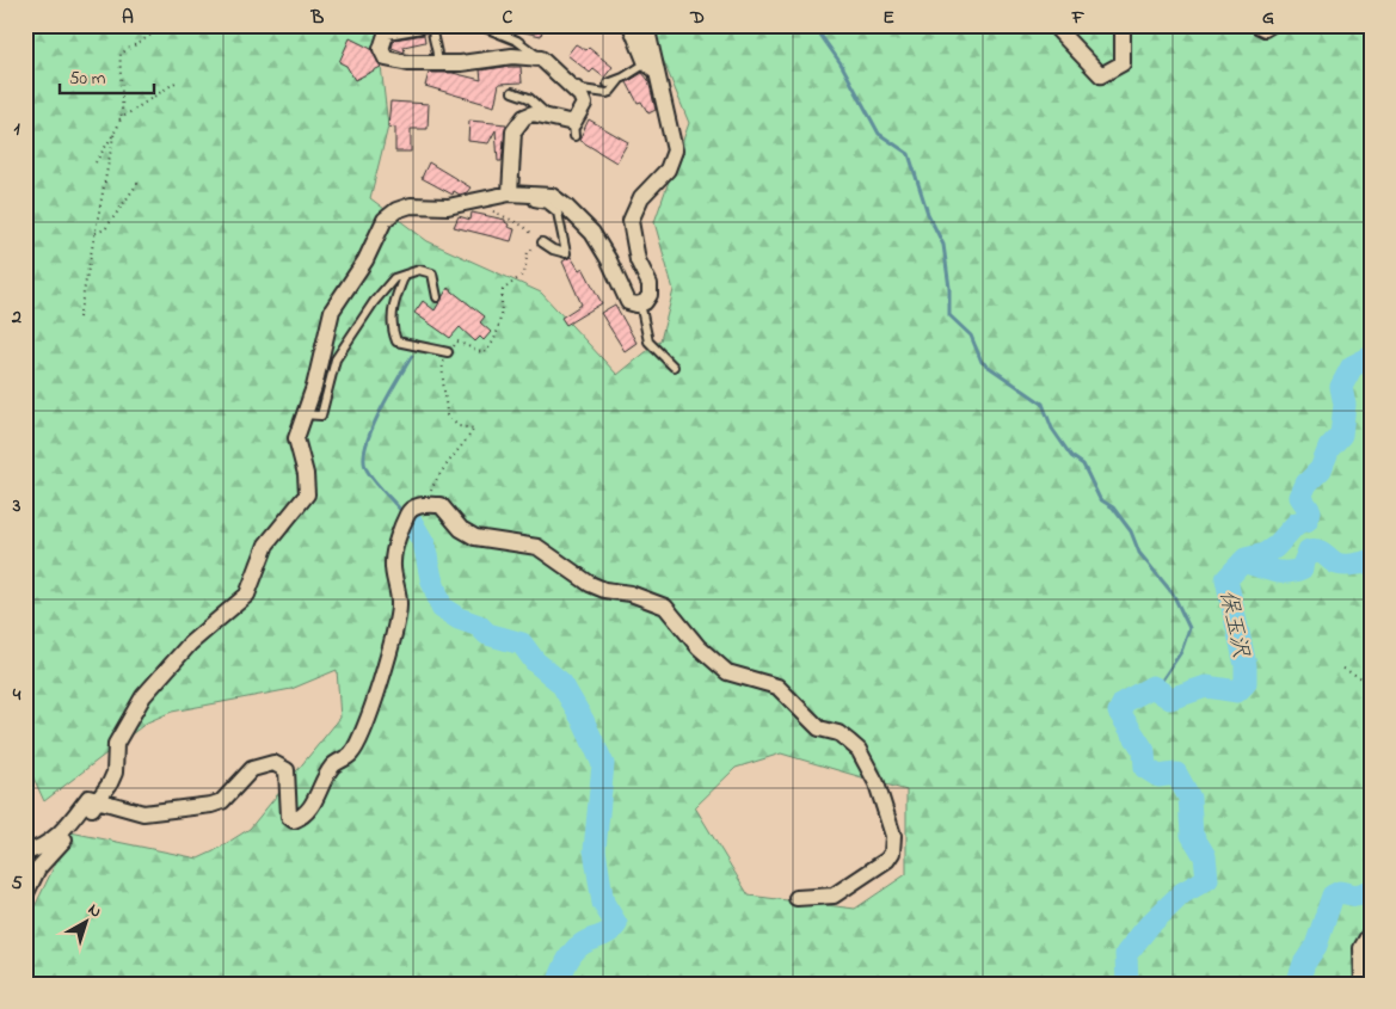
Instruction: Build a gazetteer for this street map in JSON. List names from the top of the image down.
{
  "water": ["保玉沢"],
  "scale_bar": "50 m",
  "north": "top right",
  "grid": {
    "columns": [
      "A",
      "B",
      "C",
      "D",
      "E",
      "F",
      "G"
    ],
    "rows": [
      "1",
      "2",
      "3",
      "4",
      "5"
    ]
  }
}
